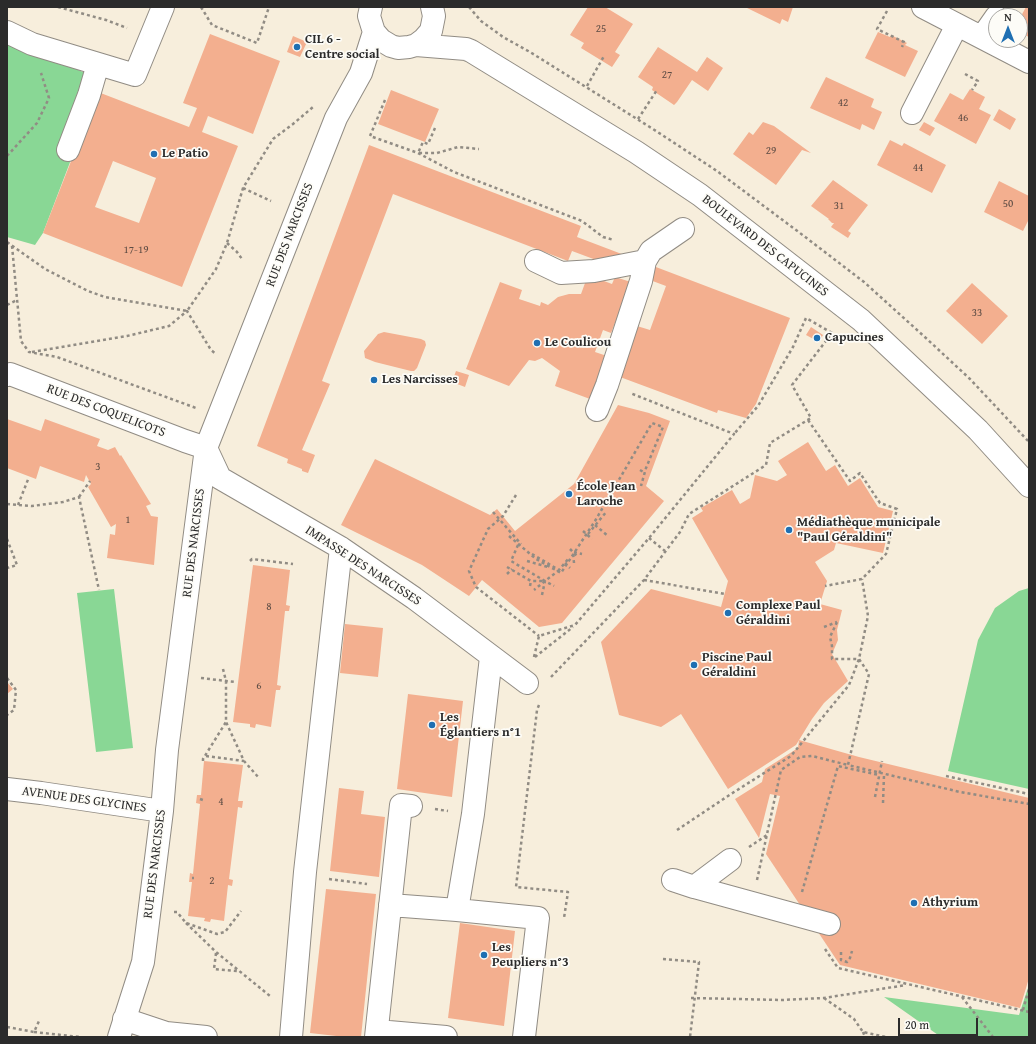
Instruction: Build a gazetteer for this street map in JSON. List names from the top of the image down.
{
  "streets": {
    "street": [
      "RUE DES NARCISSES",
      "BOULEVARD DES CAPUCINES",
      "RUE DES COQUELICOTS",
      "IMPASSE DES NARCISSES",
      "AVENUE DES GLYCINES"
    ]
  },
  "crossings": [
    ["RUE DES NARCISSES", "BOULEVARD DES CAPUCINES"],
    ["RUE DES NARCISSES", "RUE DES COQUELICOTS"],
    ["RUE DES NARCISSES", "IMPASSE DES NARCISSES"],
    ["RUE DES NARCISSES", "AVENUE DES GLYCINES"],
    ["RUE DES COQUELICOTS", "IMPASSE DES NARCISSES"]
  ],
  "places": [
    "CIL 6 - Centre social",
    "Le Patio",
    "Capucines",
    "Le Coulicou",
    "Les Narcisses",
    "École Jean Laroche",
    "Médiathèque municipale \"Paul Géraldini\"",
    "Complexe Paul Géraldini",
    "Piscine Paul Géraldini",
    "Les Églantiers n°1",
    "Athyrium",
    "Les Peupliers n°3"
  ],
  "house_numbers": [
    "25",
    "27",
    "42",
    "46",
    "29",
    "44",
    "50",
    "31",
    "17-19",
    "33",
    "3",
    "1",
    "8",
    "6",
    "4",
    "2"
  ],
  "scale_bar": "20 m",
  "north": "top"
}
